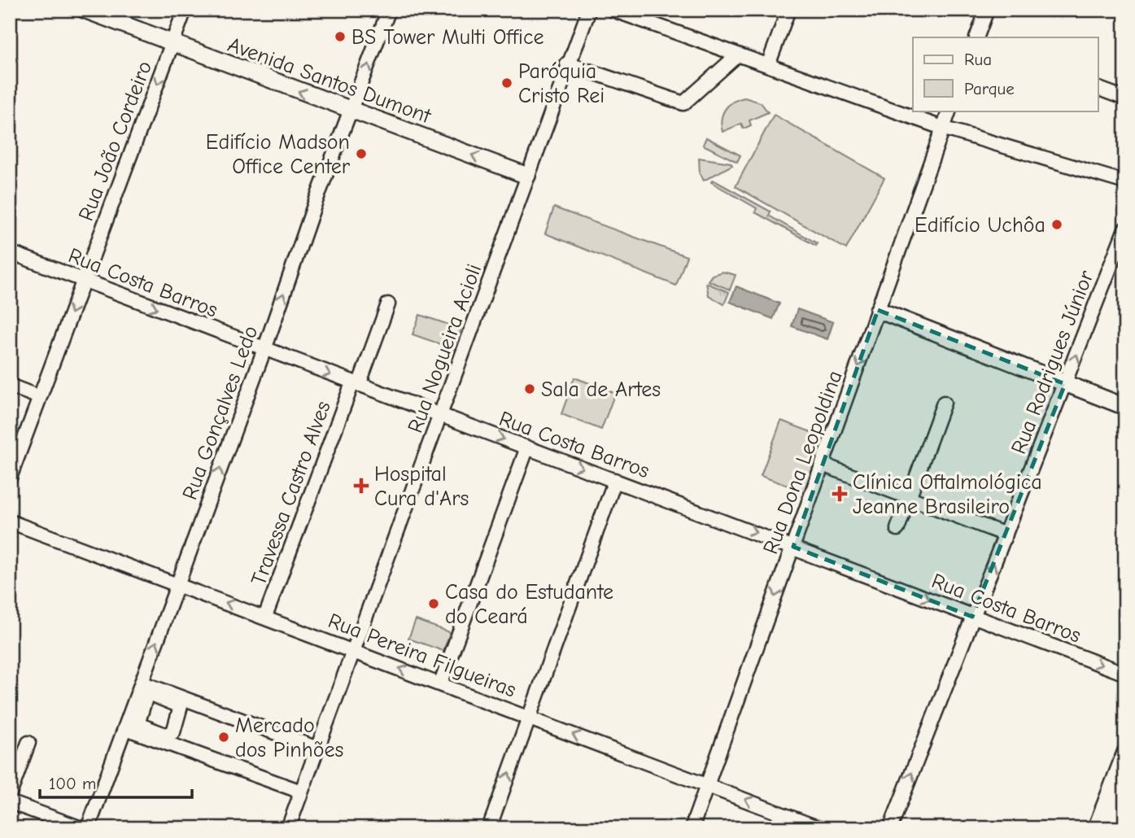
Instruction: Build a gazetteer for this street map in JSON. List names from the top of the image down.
{
  "streets": {
    "main road": ["Avenida Santos Dumont"],
    "street": [
      "Rua João Cordeiro",
      "Rua Costa Barros",
      "Rua Nogueira Acioli",
      "Rua Rodrigues Júnior",
      "Rua Gonçalves Ledo",
      "Rua Dona Leopoldina",
      "Travessa Castro Alves",
      "Rua Pereira Filgueiras"
    ]
  },
  "crossings": [
    ["Avenida Santos Dumont", "Rua João Cordeiro"],
    ["Avenida Santos Dumont", "Rua Nogueira Acioli"],
    ["Avenida Santos Dumont", "Rua Gonçalves Ledo"],
    ["Rua João Cordeiro", "Rua Costa Barros"],
    ["Rua Costa Barros", "Rua Nogueira Acioli"],
    ["Rua Costa Barros", "Rua Rodrigues Júnior"],
    ["Rua Costa Barros", "Rua Gonçalves Ledo"],
    ["Rua Costa Barros", "Rua Dona Leopoldina"],
    ["Rua Costa Barros", "Travessa Castro Alves"],
    ["Rua Nogueira Acioli", "Rua Pereira Filgueiras"],
    ["Rua Gonçalves Ledo", "Rua Pereira Filgueiras"],
    ["Rua Dona Leopoldina", "Rua Pereira Filgueiras"],
    ["Travessa Castro Alves", "Rua Pereira Filgueiras"]
  ],
  "one_way": [
    "Avenida Santos Dumont",
    "Rua João Cordeiro",
    "Rua Costa Barros",
    "Rua Rodrigues Júnior",
    "Rua Gonçalves Ledo",
    "Rua Dona Leopoldina",
    "Rua Pereira Filgueiras"
  ],
  "places": {
    "other": [
      "BS Tower Multi Office",
      "Paróquia Cristo Rei",
      "Edifício Madson Office Center",
      "Edifício Uchôa",
      "Sala de Artes",
      "Casa do Estudante do Ceará",
      "Mercado dos Pinhões"
    ],
    "health": ["Hospital Cura d'Ars", "Clínica Oftalmológica Jeanne Brasileiro"]
  },
  "legend": ["Rua", "Parque"],
  "scale_bar": "100 m"
}
